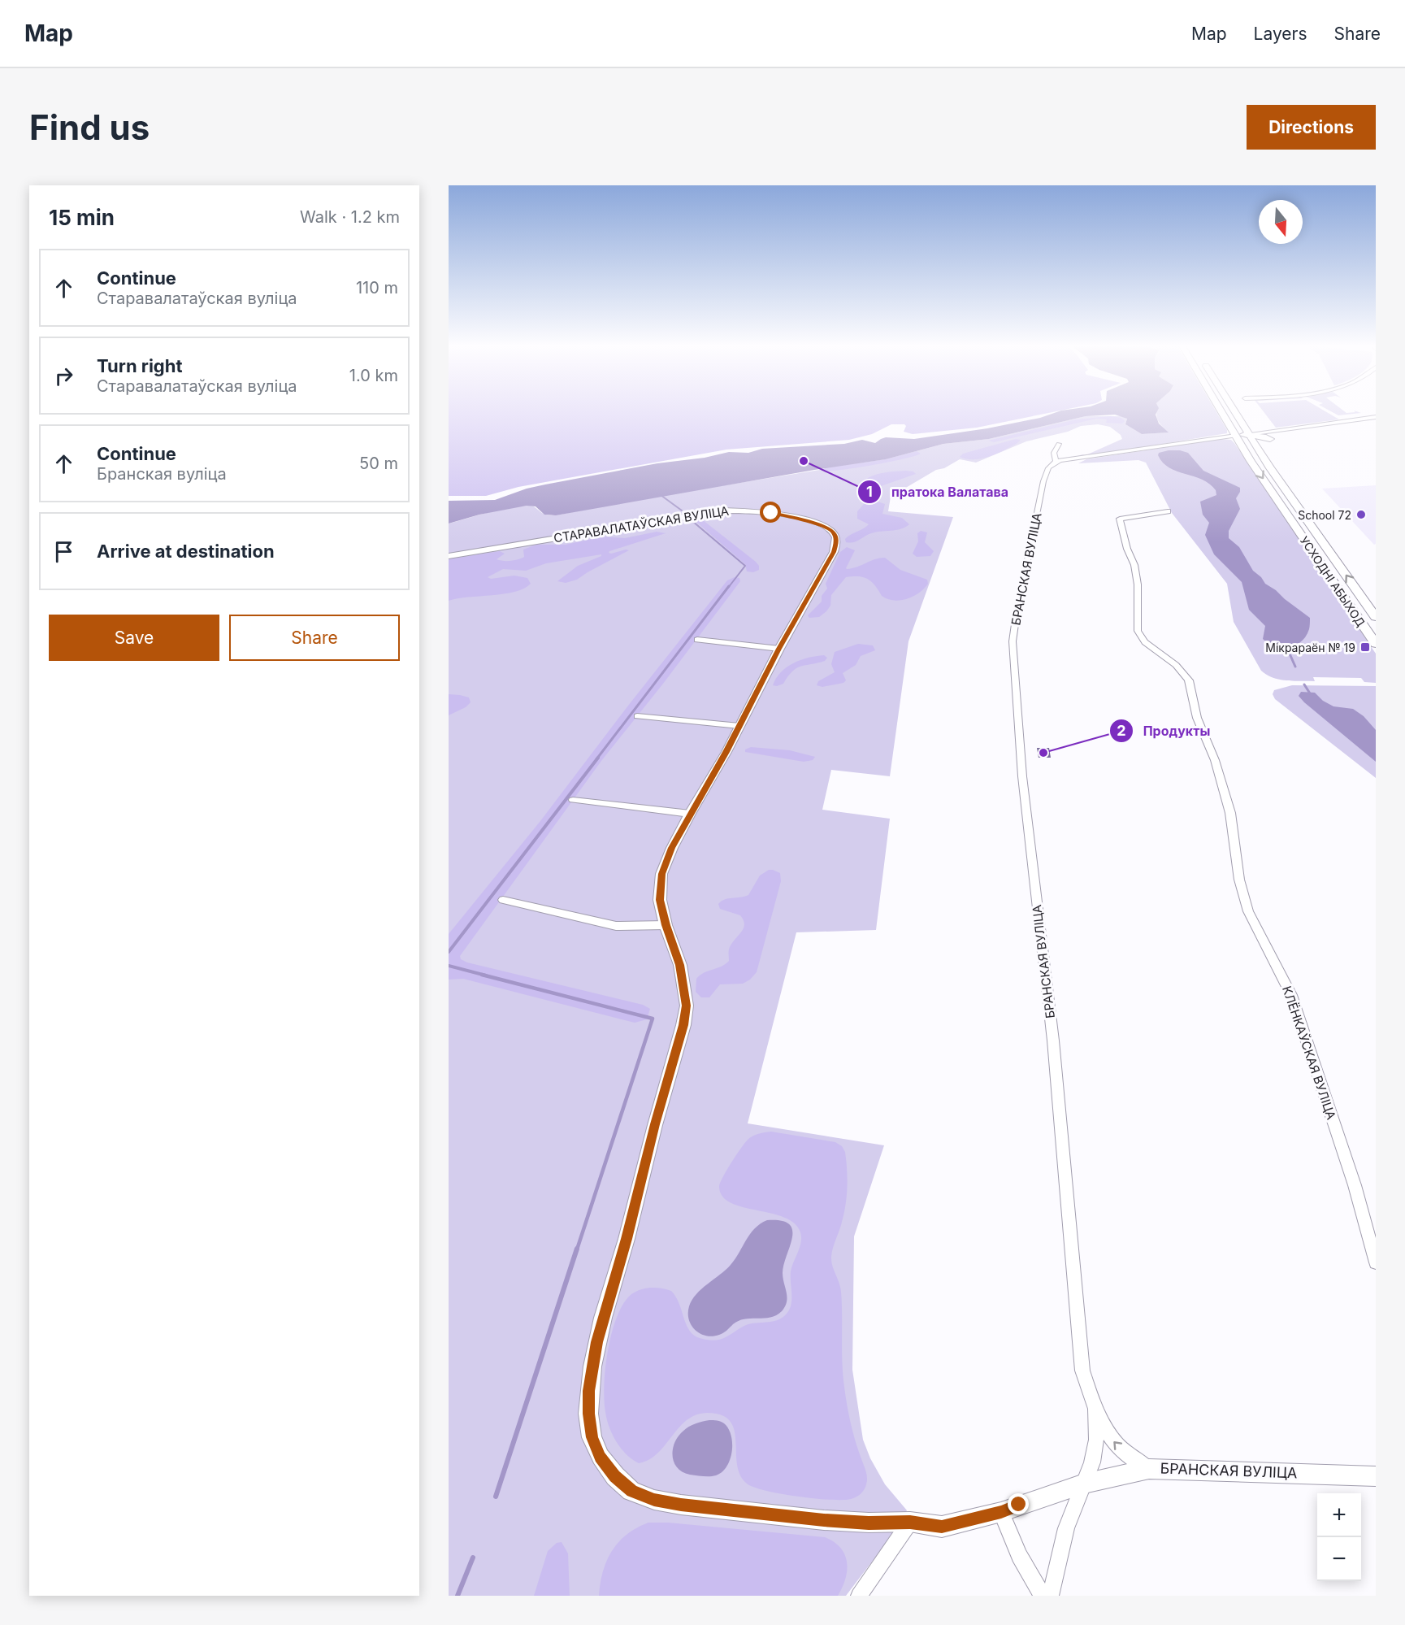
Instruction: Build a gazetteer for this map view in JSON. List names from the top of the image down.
{
  "streets": {
    "main road": ["УСХОДНІ АБЫХОД"],
    "street": ["СТАРАВАЛАТАЎСКАЯ ВУЛІЦА", "БРАНСКАЯ ВУЛІЦА", "КЛЁНКАЎСКАЯ ВУЛІЦА"]
  },
  "crossings": [
    ["СТАРАВАЛАТАЎСКАЯ ВУЛІЦА", "БРАНСКАЯ ВУЛІЦА"]
  ],
  "places": {
    "other": ["пратока Валатава", "School 72", "Продукты"],
    "transit": ["Мікрараён № 19"]
  },
  "north": "bottom",
  "page": {
    "header": "Map",
    "nav": ["Map", "Layers", "Share"],
    "buttons": [
      "Directions",
      ["Save", "Share"]
    ],
    "title": "Find us",
    "heading": ["15 min", "Walk · 1.2 km"],
    "list": [
      ["Continue", "Старавалатаўская вуліца", "110 m"],
      ["Turn right", "Старавалатаўская вуліца", "1.0 km"],
      ["Continue", "Бранская вуліца", "50 m"],
      "Arrive at destination"
    ],
    "map_buttons": ["+", "−"]
  }
}
